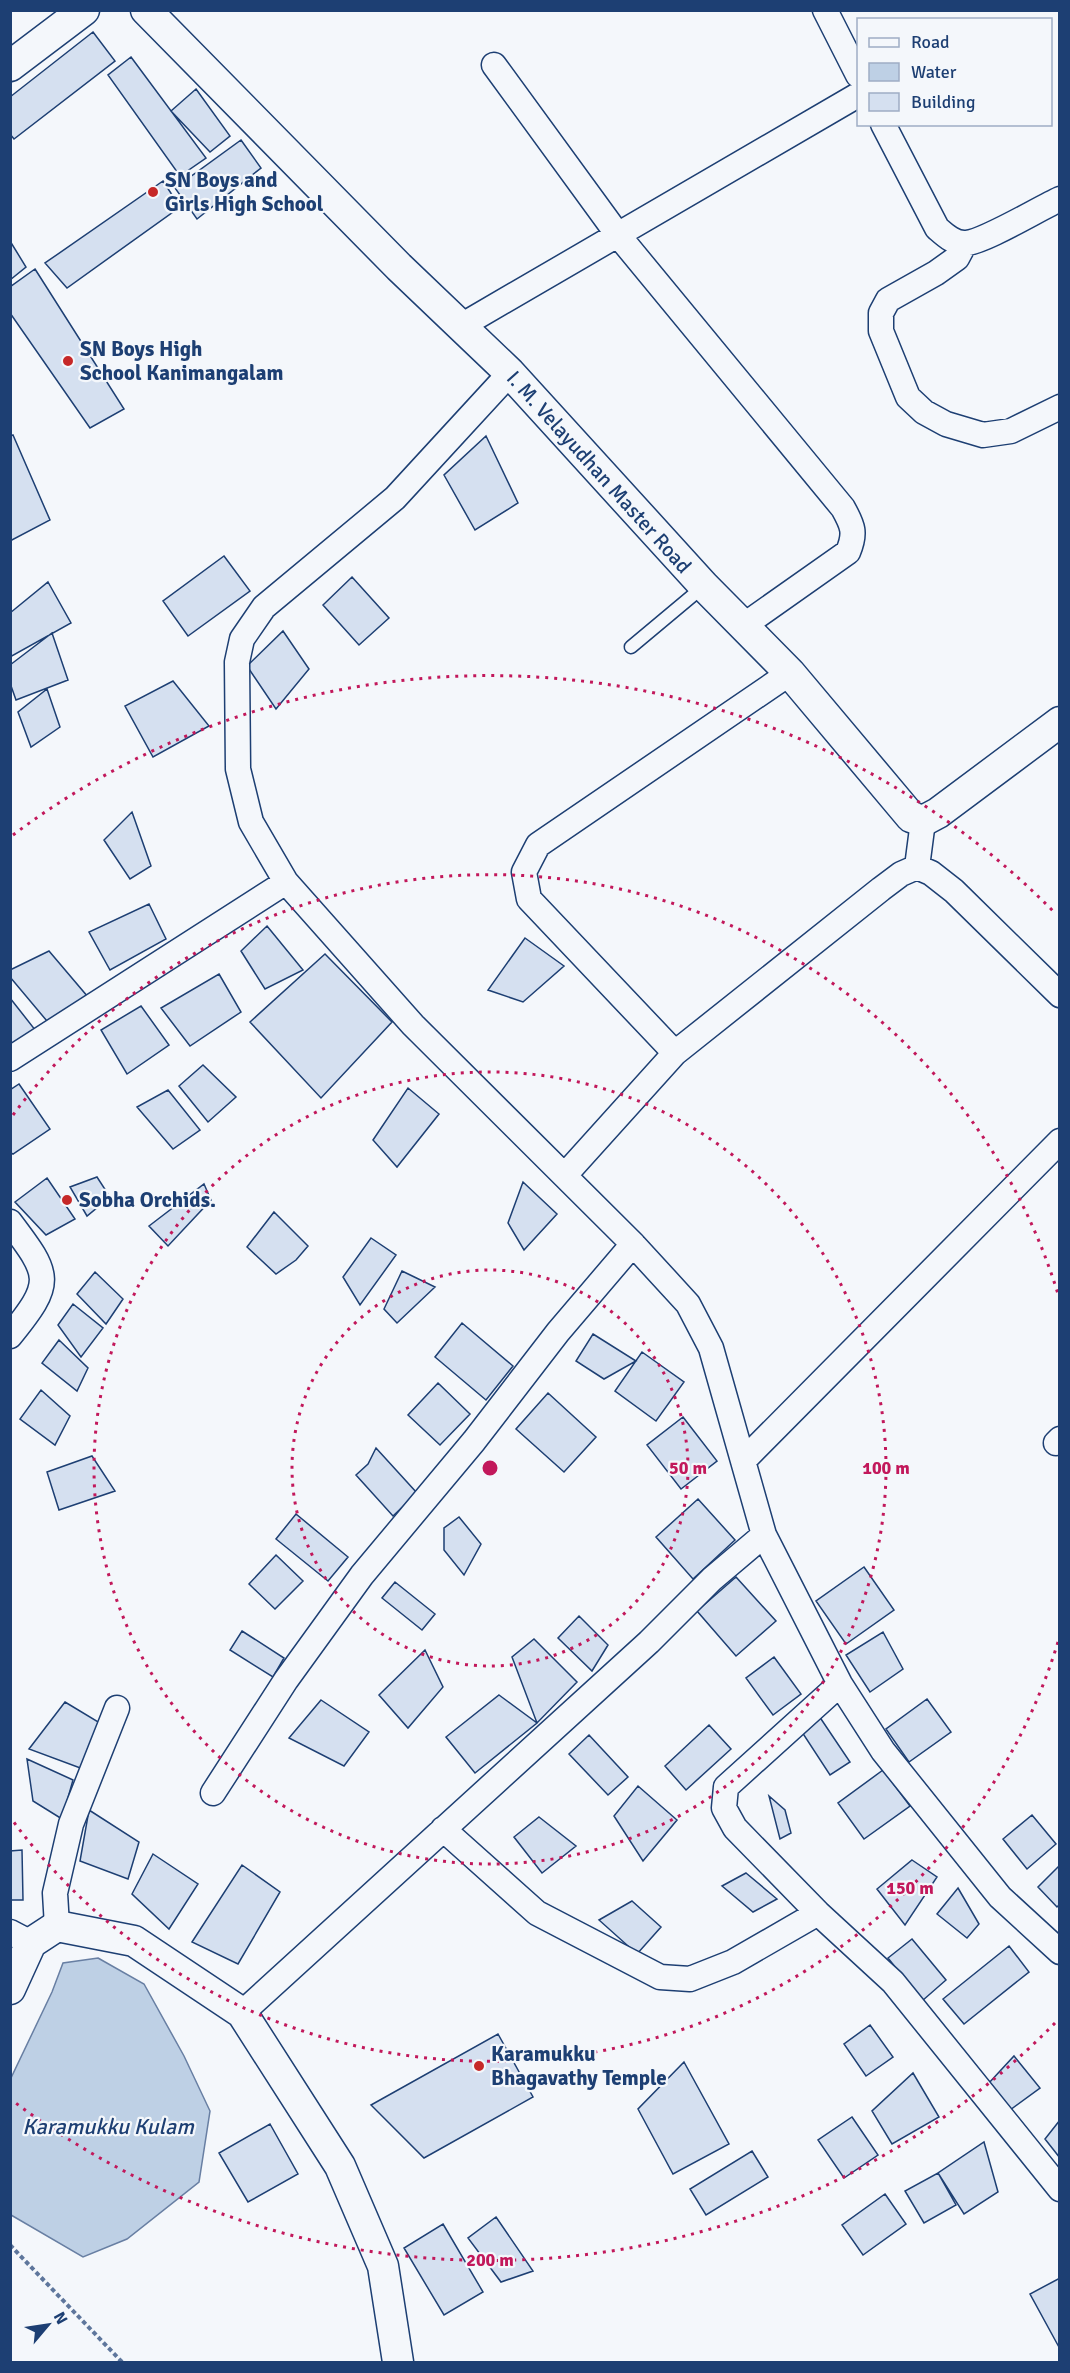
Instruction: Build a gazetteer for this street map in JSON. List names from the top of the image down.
{
  "streets": {
    "street": ["I. M. Velayudhan Master Road"]
  },
  "water": ["Karamukku Kulam"],
  "places": [
    "SN Boys and Girls High School",
    "SN Boys High School Kanimangalam",
    "Sobha Orchids.",
    "Karamukku Bhagavathy Temple"
  ],
  "legend": ["Road", "Water", "Building"],
  "north": "top right",
  "rings": [
    "50 m",
    "100 m",
    "150 m",
    "200 m"
  ]
}
